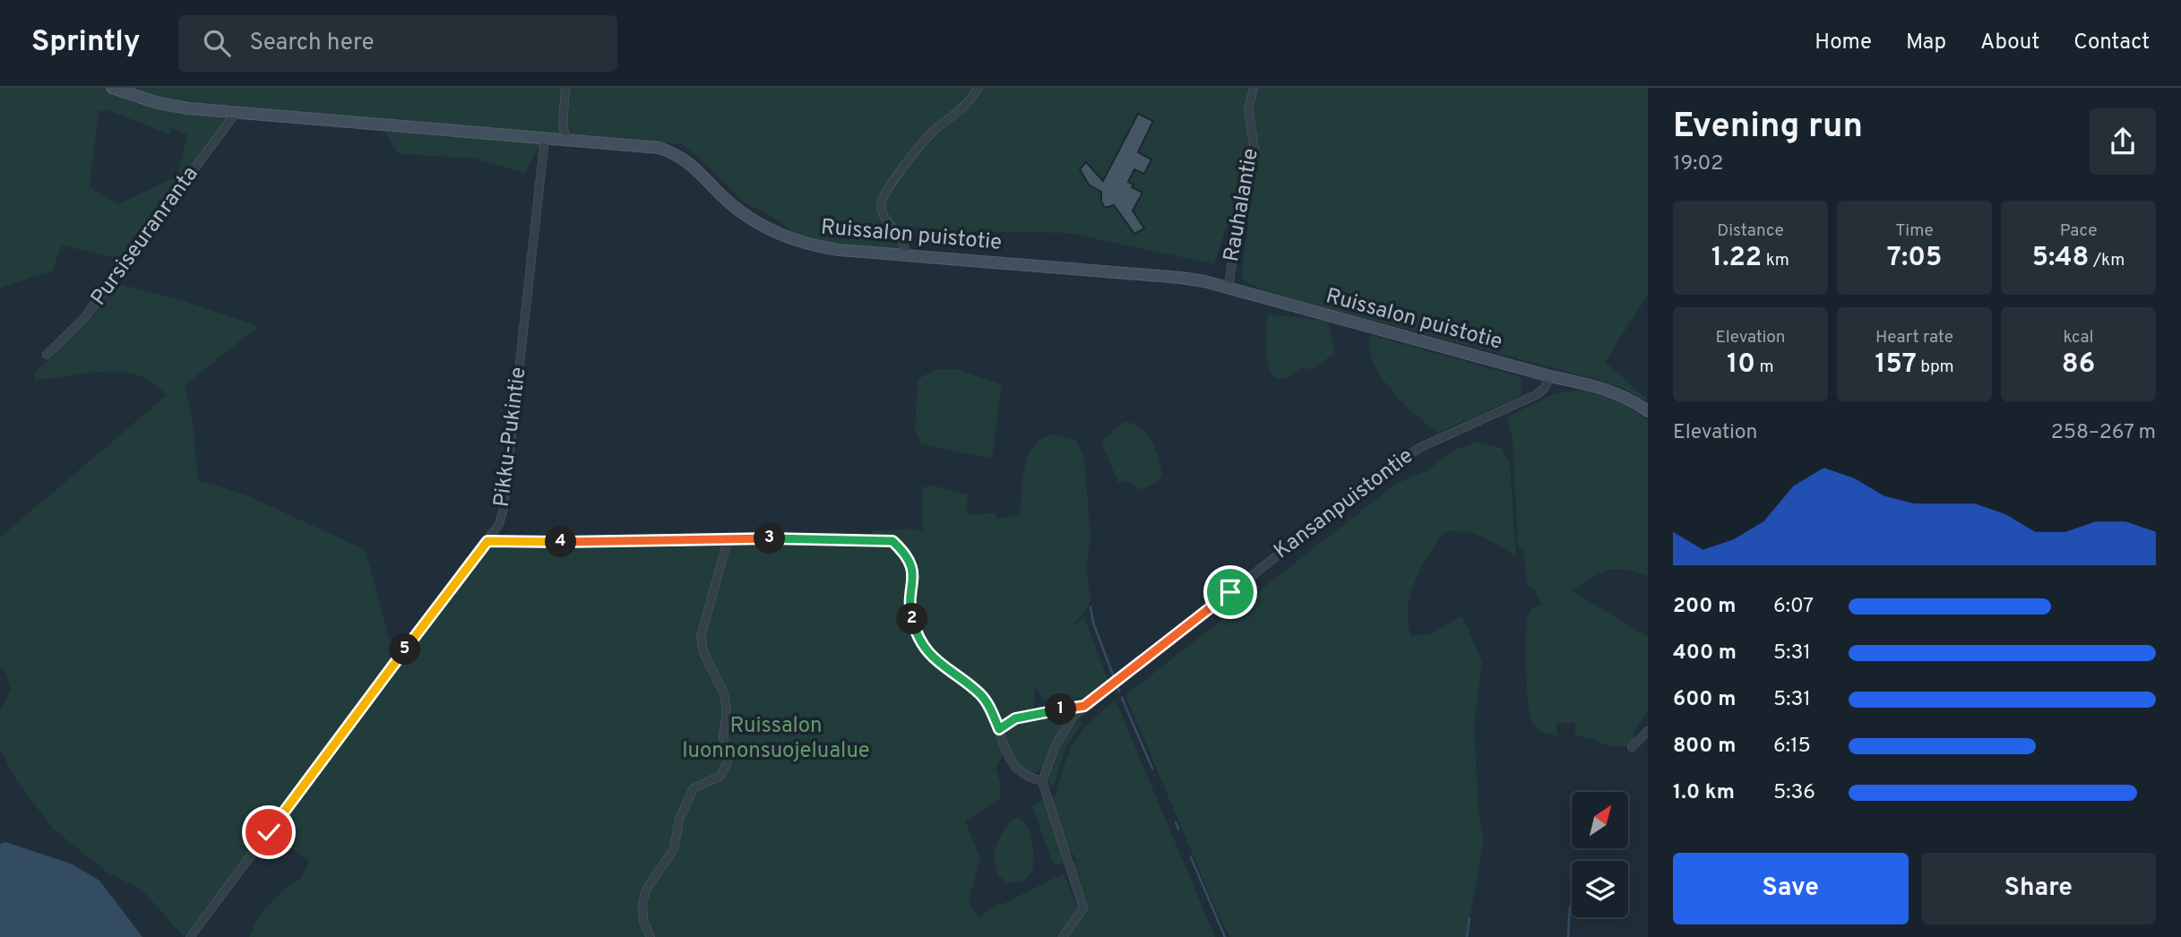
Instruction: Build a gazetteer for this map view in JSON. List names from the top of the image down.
{
  "streets": {
    "street": [
      "Rauhalantie",
      "Ruissalon puistotie",
      "Pursiseuranranta",
      "Pikku-Pukintie",
      "Kansanpuistontie"
    ]
  },
  "crossings": [
    ["Rauhalantie", "Ruissalon puistotie"],
    ["Ruissalon puistotie", "Pursiseuranranta"],
    ["Ruissalon puistotie", "Pikku-Pukintie"],
    ["Ruissalon puistotie", "Kansanpuistontie"]
  ],
  "parks": ["Ruissalon luonnonsuojelualue"],
  "north": "top right",
  "page": {
    "header": "Sprintly",
    "search": "Search here",
    "nav": [
      "Home",
      "Map",
      "About",
      "Contact"
    ],
    "heading": ["Evening run", "19:02"],
    "stats": [
      ["Distance", "1.22 km"],
      ["Time", "7:05"],
      ["Pace", "5:48 /km"],
      ["Elevation", "10 m"],
      ["Heart rate", "157 bpm"],
      ["kcal", "86"]
    ],
    "chart": ["Elevation", "258–267 m"],
    "pins": [
      "3",
      "4",
      "2",
      "5",
      "1"
    ],
    "list": [
      {
        "name": "200 m",
        "note": "6:07"
      },
      {
        "name": "400 m",
        "note": "5:31"
      },
      {
        "name": "600 m",
        "note": "5:31"
      },
      {
        "name": "800 m",
        "note": "6:15"
      },
      {
        "name": "1.0 km",
        "note": "5:36"
      }
    ],
    "buttons": ["Save", "Share"]
  }
}
